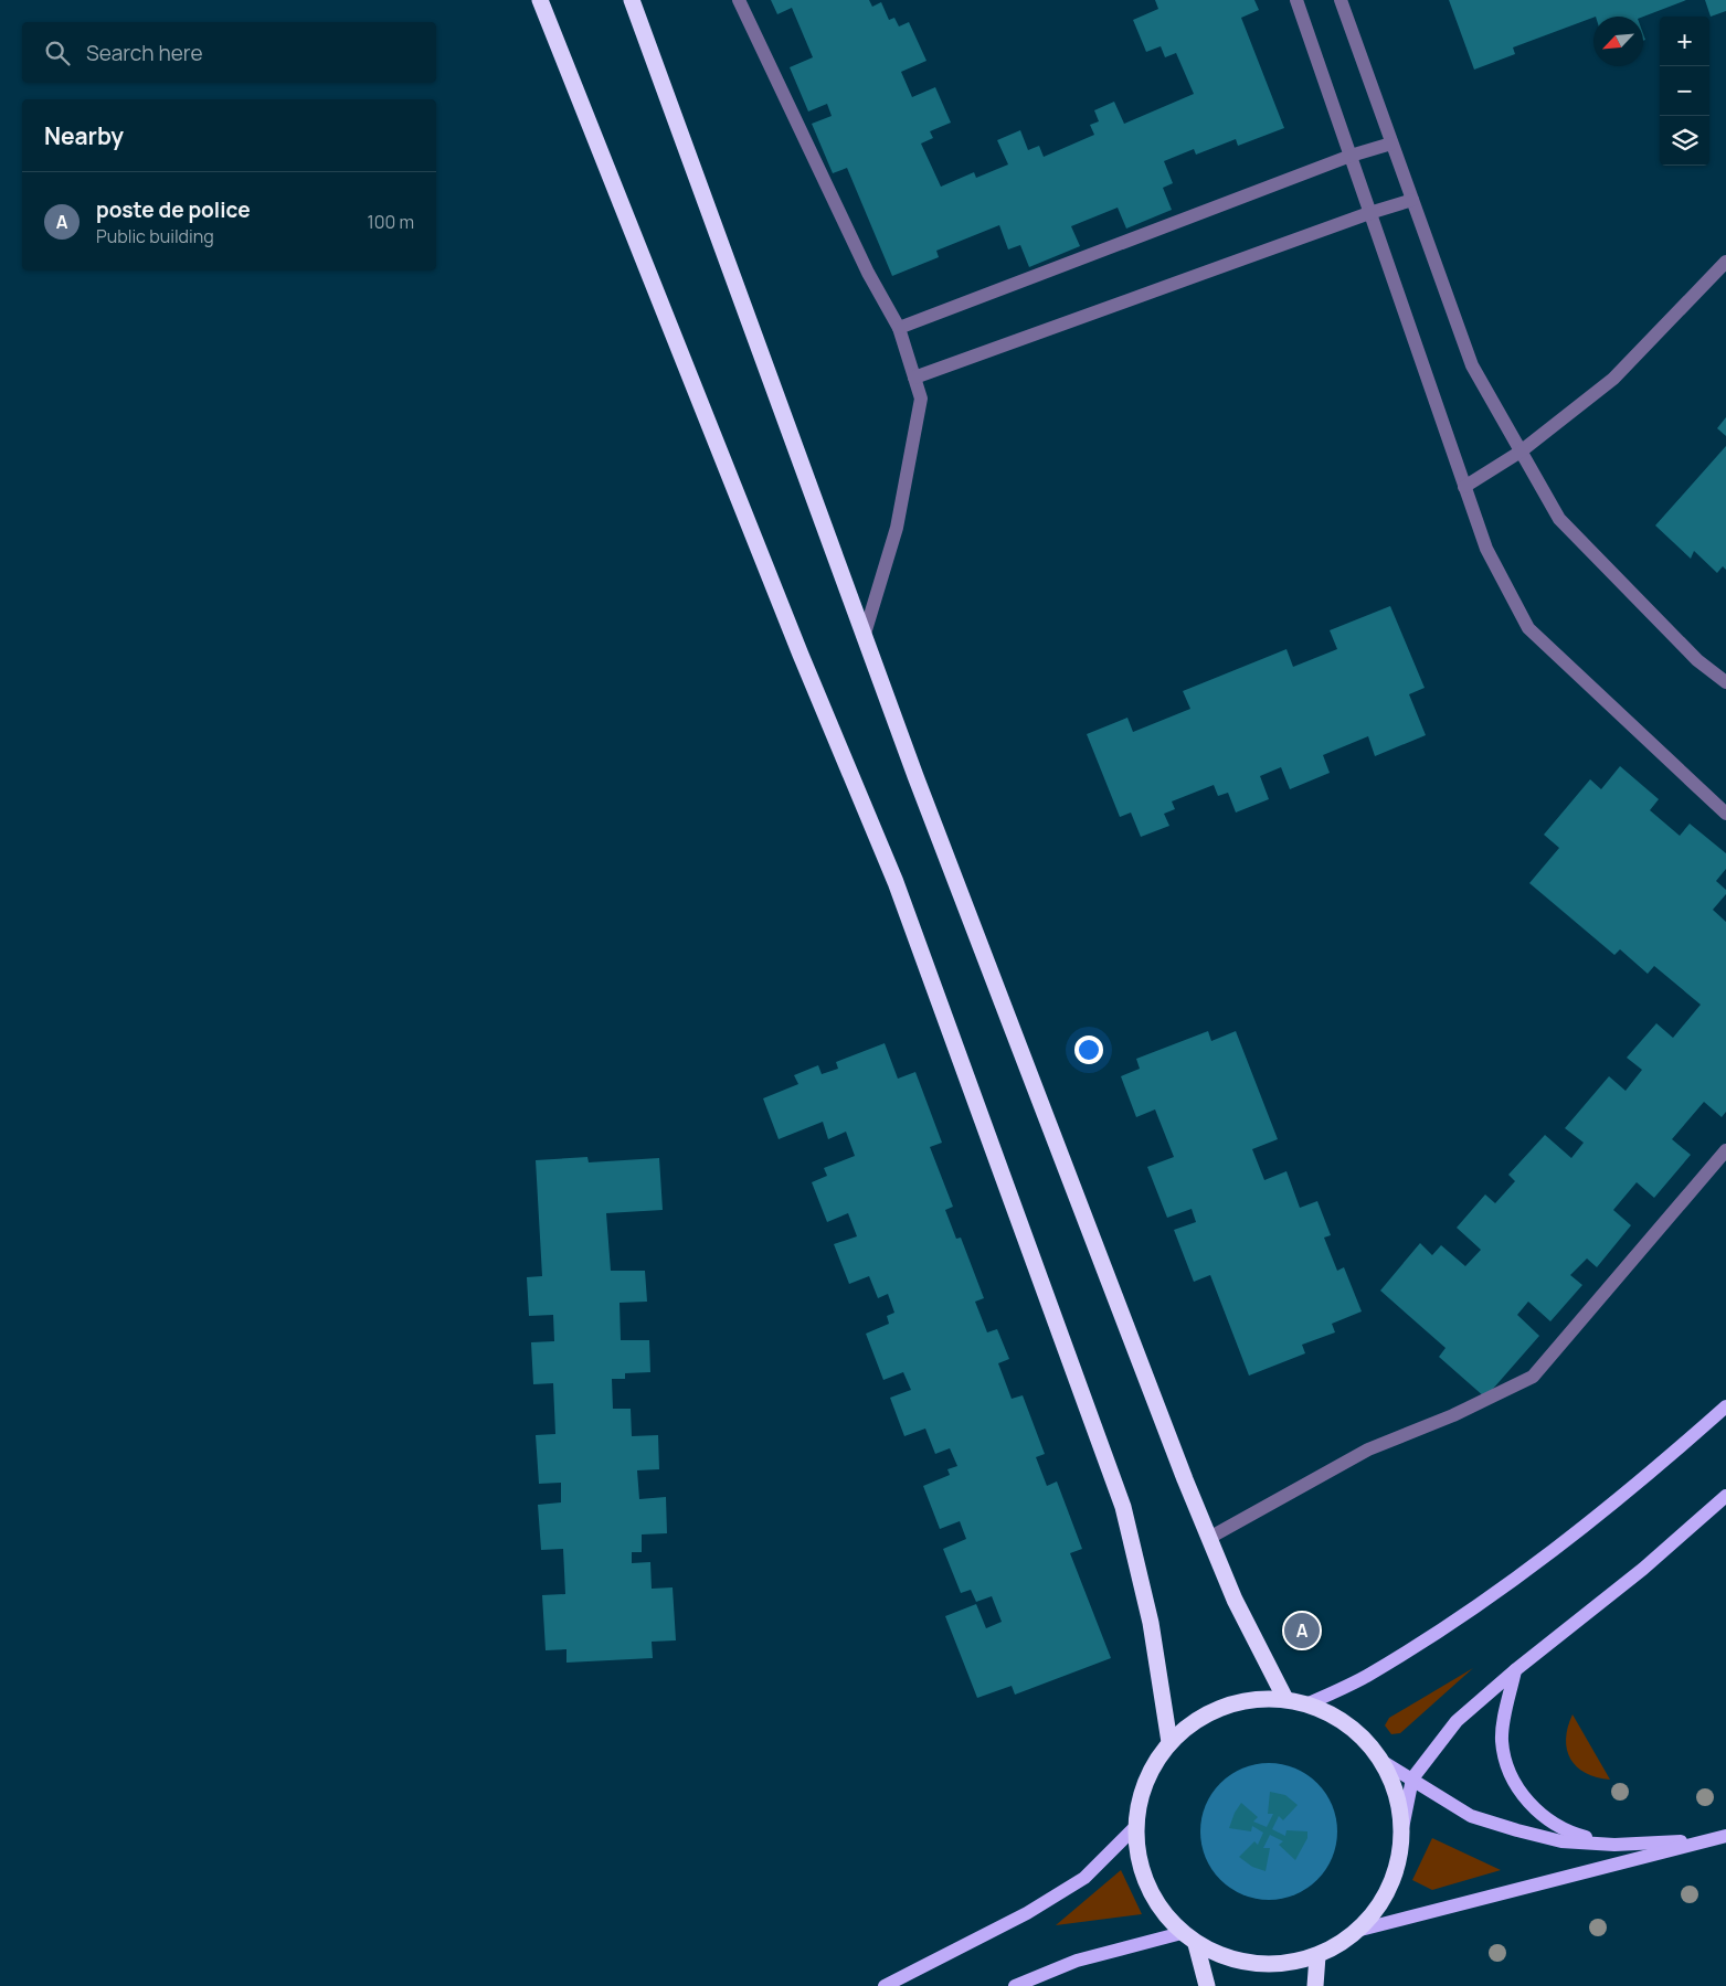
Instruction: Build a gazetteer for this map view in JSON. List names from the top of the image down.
{
  "north": "bottom left",
  "page": {
    "map_buttons": ["+", "−"],
    "search": "Search here",
    "heading": "Nearby",
    "list": [
      {
        "mark": "A",
        "name": "poste de police",
        "note": "Public building",
        "value": "100 m"
      }
    ],
    "pins": "A"
  }
}
